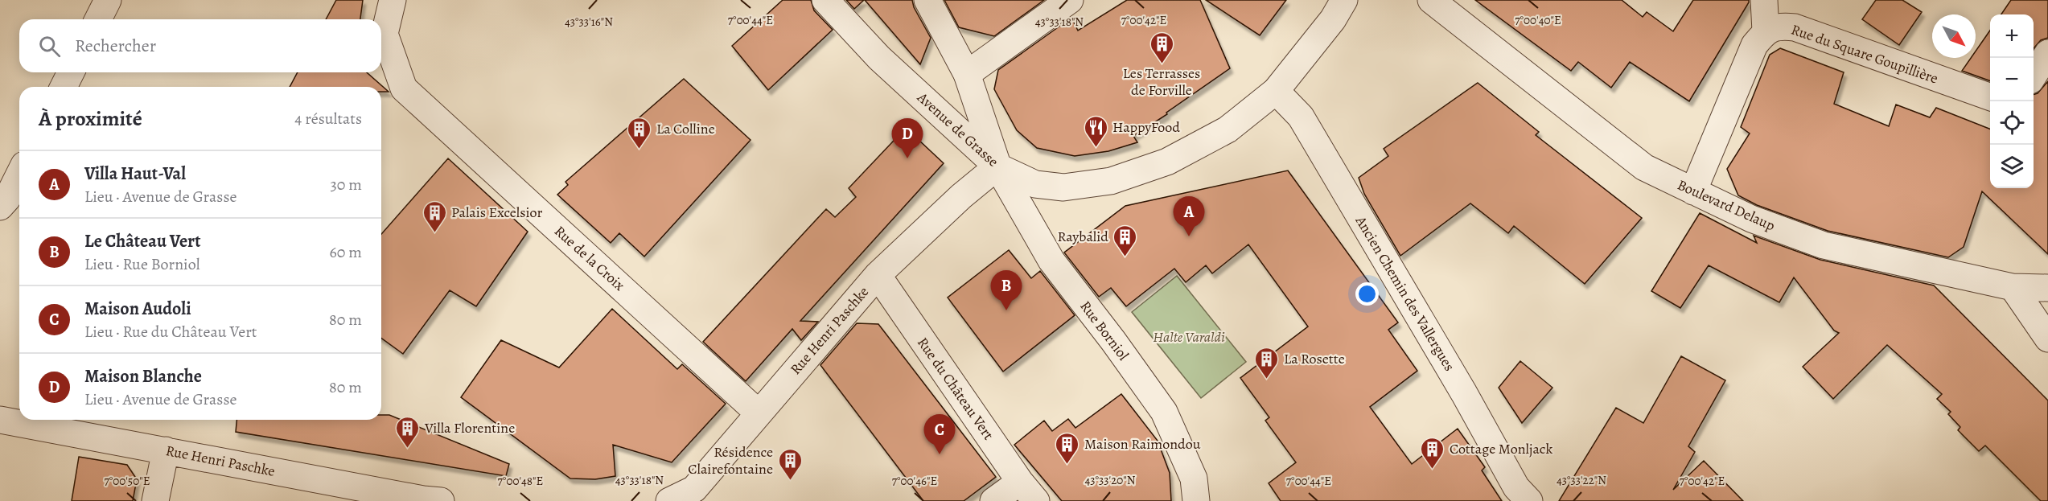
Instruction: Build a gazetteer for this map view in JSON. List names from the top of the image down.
{
  "streets": {
    "street": [
      "Rue du Square Goupillière",
      "Avenue de Grasse",
      "Boulevard Delaup",
      "Rue de la Croix",
      "Ancien Chemin des Vallergues",
      "Rue Henri Paschke",
      "Rue Borniol",
      "Rue du Château Vert"
    ]
  },
  "crossings": [
    ["Avenue de Grasse", "Ancien Chemin des Vallergues"],
    ["Avenue de Grasse", "Rue Henri Paschke"],
    ["Avenue de Grasse", "Rue Borniol"],
    ["Rue de la Croix", "Rue Henri Paschke"],
    ["Rue Henri Paschke", "Rue Borniol"],
    ["Rue Henri Paschke", "Rue du Château Vert"]
  ],
  "parks": ["Halte Varaldi"],
  "places": {
    "building": [
      "Les Terrasses de Forville",
      "La Colline",
      "Palais Excelsior",
      "Raybalid",
      "La Rosette",
      "Villa Florentine",
      "Maison Raimondou",
      "Cottage Monljack",
      "Résidence Clairefontaine"
    ],
    "restaurant": ["HappyFood"]
  },
  "north": "bottom right",
  "page": {
    "map_buttons": ["+", "−"],
    "search": "Rechercher",
    "heading": ["À proximité", "4 résultats"],
    "pins": [
      "D",
      "A",
      "B",
      "C"
    ],
    "list": [
      {
        "mark": "A",
        "name": "Villa Haut-Val",
        "note": "Lieu · Avenue de Grasse",
        "value": "30 m"
      },
      {
        "mark": "B",
        "name": "Le Château Vert",
        "note": "Lieu · Rue Borniol",
        "value": "60 m"
      },
      {
        "mark": "C",
        "name": "Maison Audoli",
        "note": "Lieu · Rue du Château Vert",
        "value": "80 m"
      },
      {
        "mark": "D",
        "name": "Maison Blanche",
        "note": "Lieu · Avenue de Grasse",
        "value": "80 m"
      }
    ]
  },
  "coordinates": [
    "7°00'44\"E",
    "7°00'42\"E",
    "7°00'40\"E",
    "43°33'16\"N",
    "43°33'18\"N",
    "43°33'20\"N",
    "43°33'22\"N",
    "7°00'50\"E",
    "7°00'48\"E",
    "7°00'46\"E"
  ]
}
